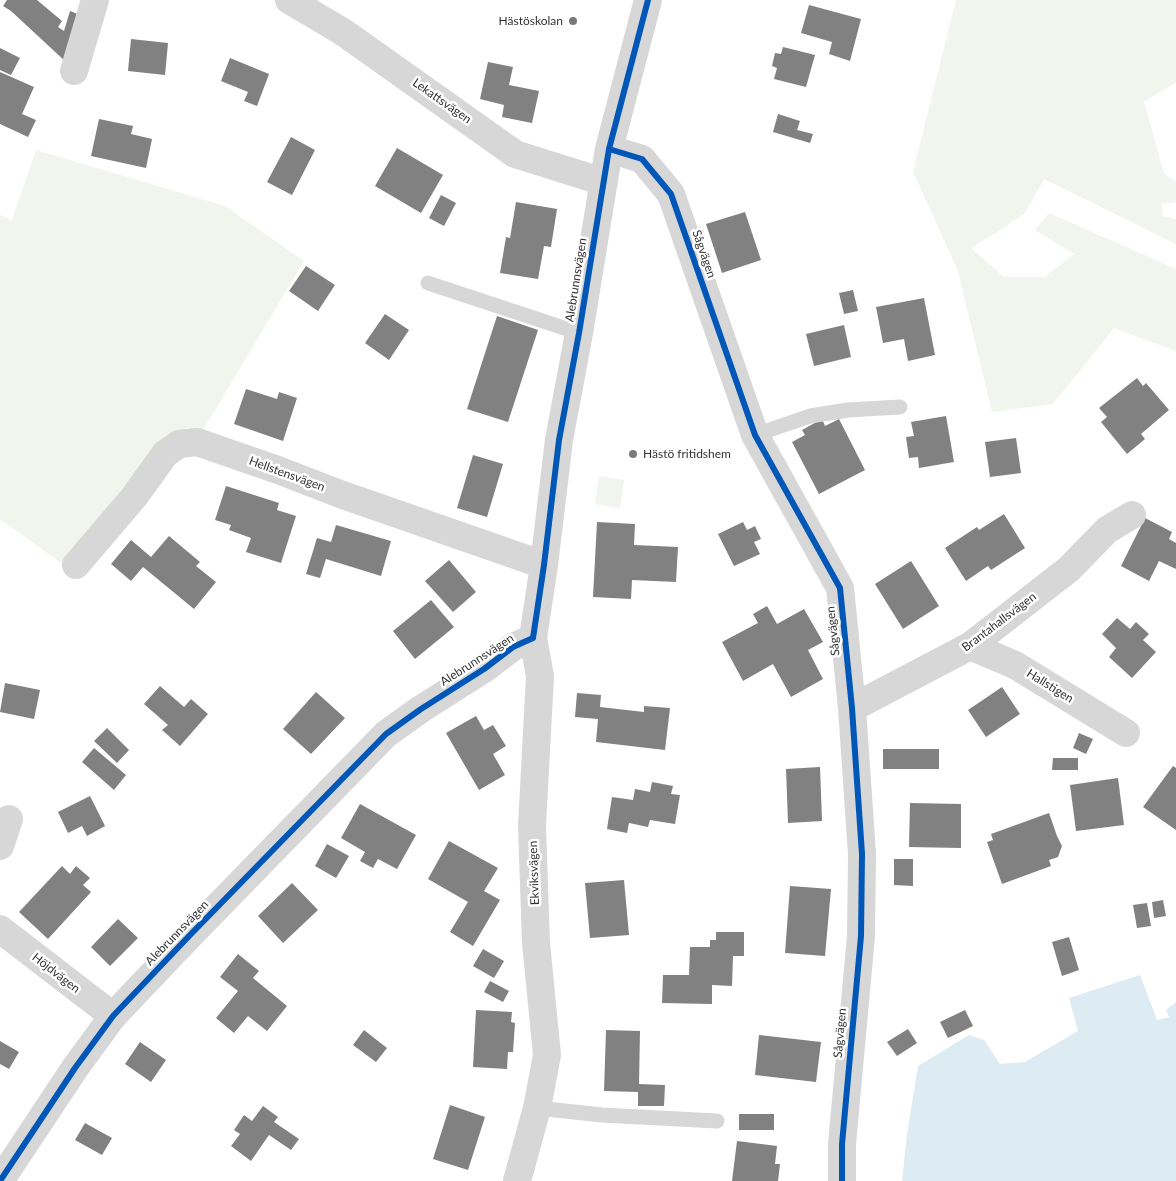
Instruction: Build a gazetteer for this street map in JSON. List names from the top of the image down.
{
  "streets": {
    "street": [
      "Lekattsvägen",
      "Sågvägen",
      "Alebrunnsvägen",
      "Hellstensvägen",
      "Brantahallsvägen",
      "Hallstigen",
      "Ekviksvägen",
      "Höjdvägen"
    ]
  },
  "crossings": [
    ["Lekattsvägen", "Alebrunnsvägen"],
    ["Sågvägen", "Alebrunnsvägen"],
    ["Sågvägen", "Brantahallsvägen"],
    ["Alebrunnsvägen", "Hellstensvägen"],
    ["Alebrunnsvägen", "Ekviksvägen"],
    ["Alebrunnsvägen", "Höjdvägen"],
    ["Brantahallsvägen", "Hallstigen"]
  ],
  "places": ["Hästöskolan", "Hästö fritidshem"]
}
